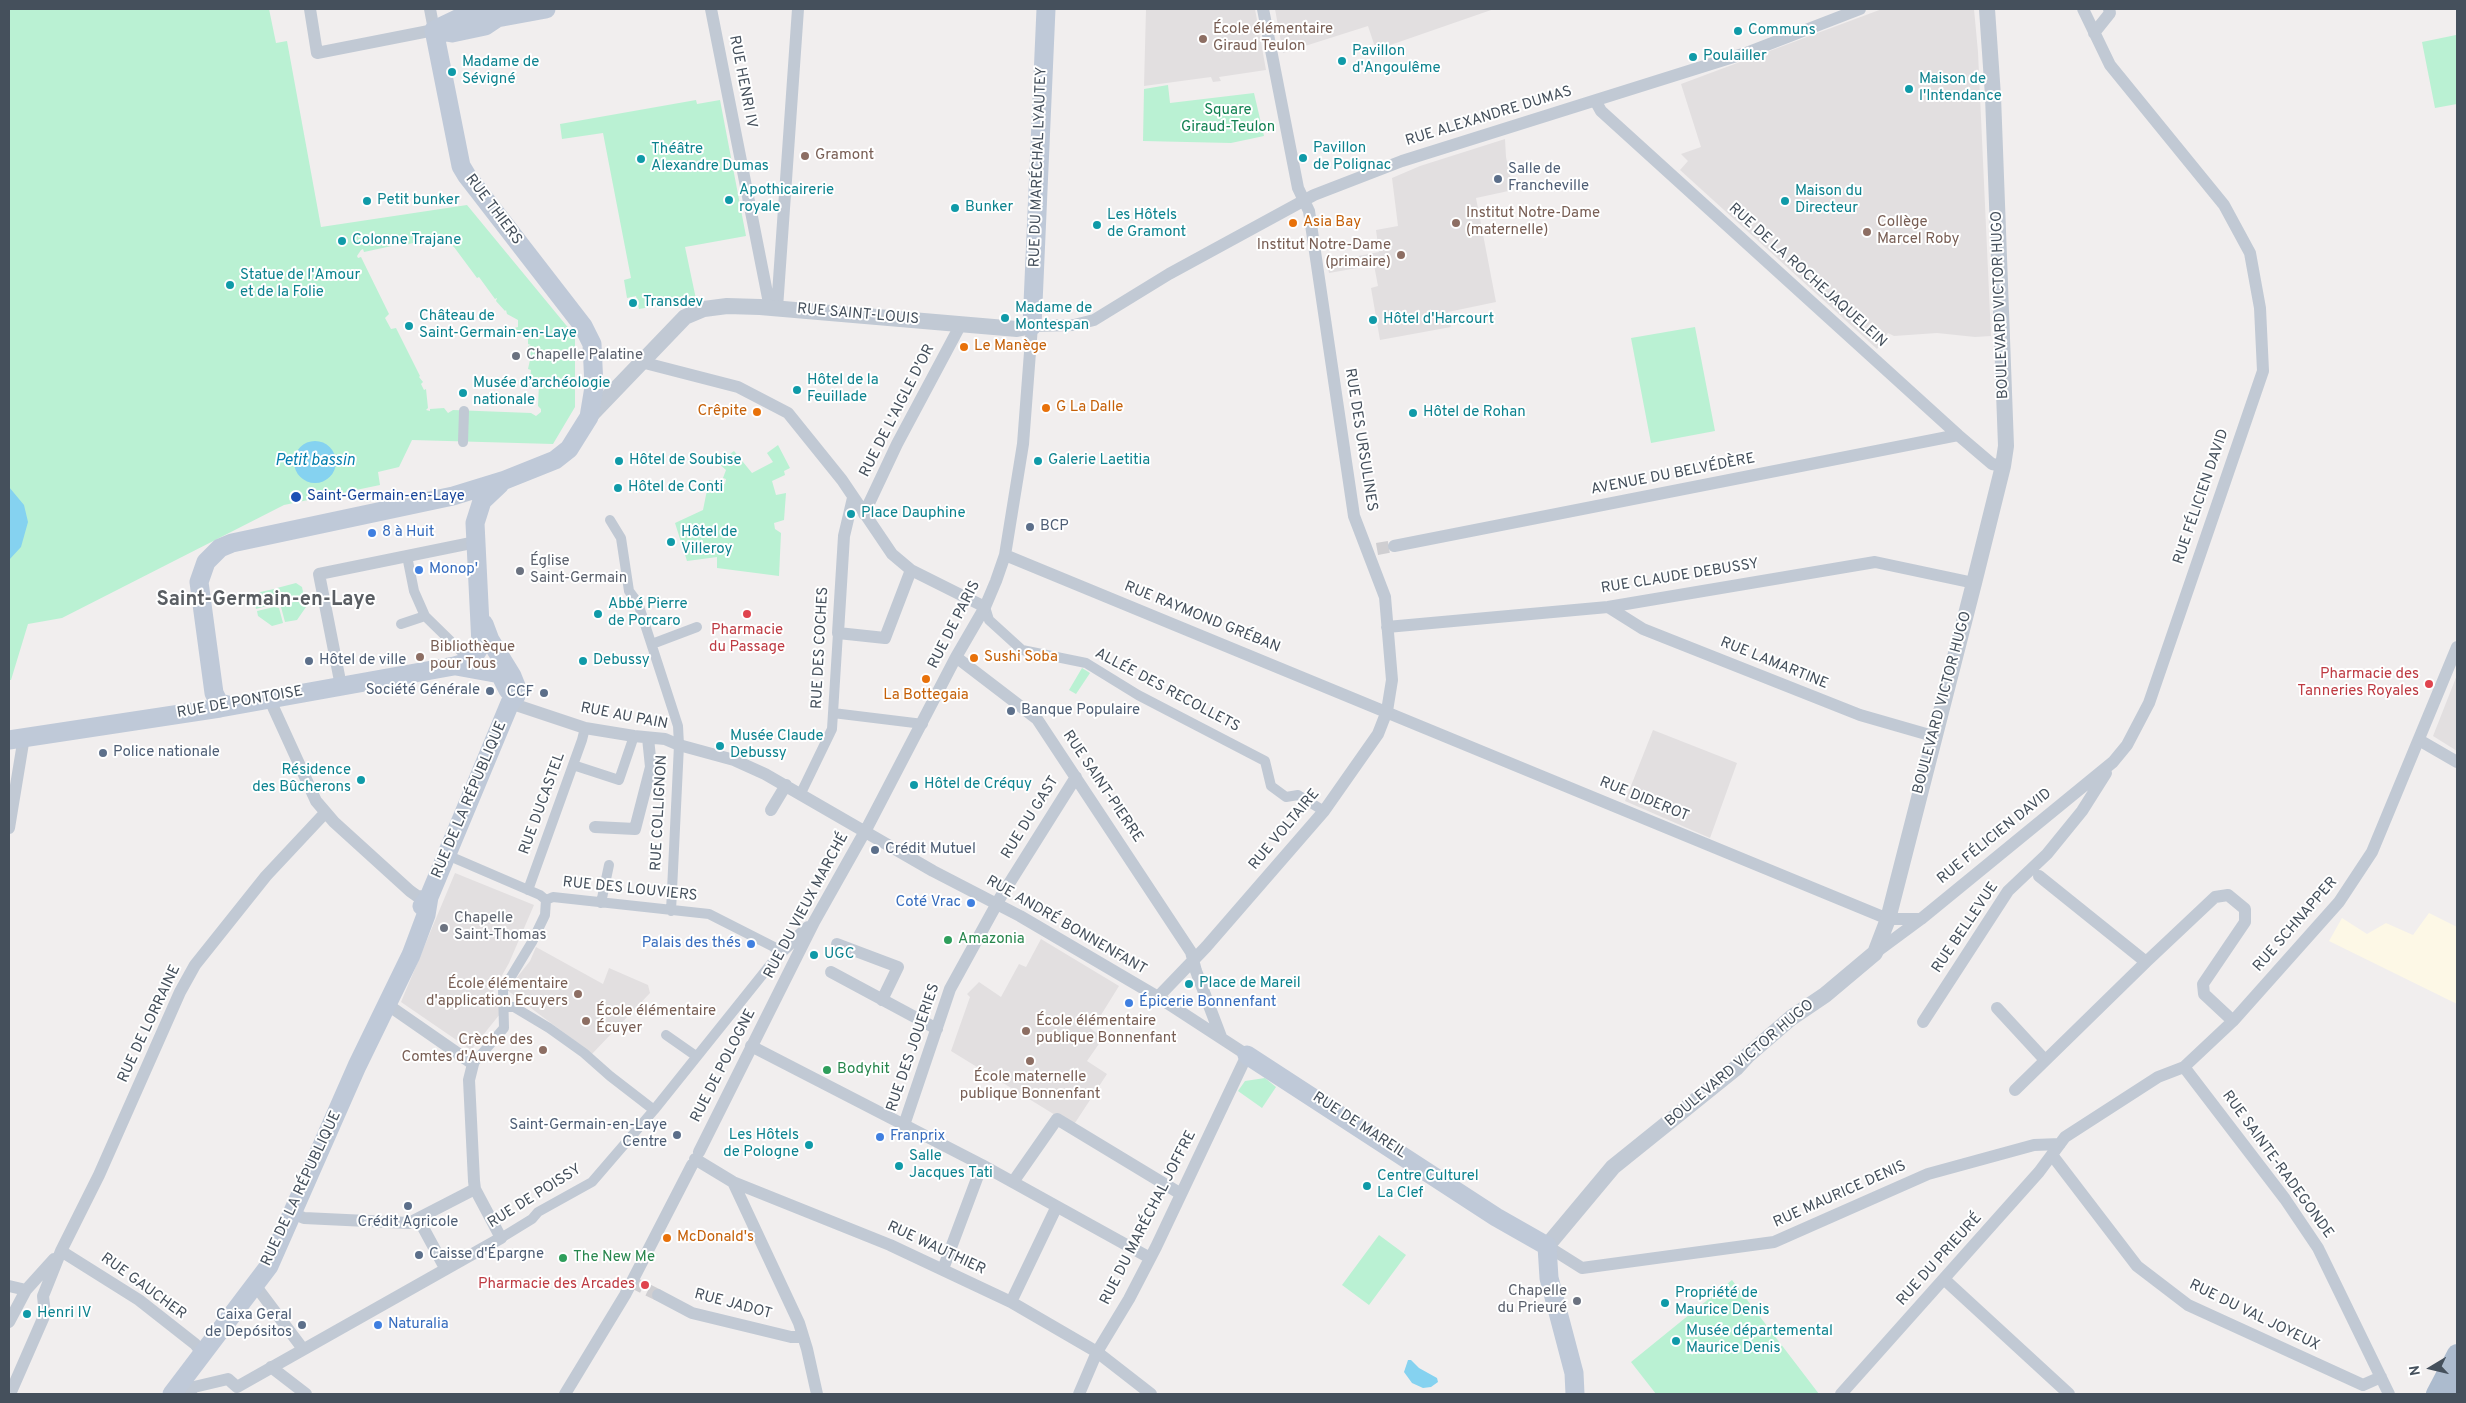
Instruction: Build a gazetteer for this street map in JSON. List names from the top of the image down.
{
  "streets": {
    "main road": [
      "RUE DU MARÉCHAL LYAUTEY",
      "RUE THIERS",
      "RUE DE PONTOISE",
      "RUE DE LA RÉPUBLIQUE",
      "RUE DE MAREIL"
    ],
    "street": [
      "RUE HENRI IV",
      "RUE ALEXANDRE DUMAS",
      "RUE DE LA ROCHEJAQUELEIN",
      "BOULEVARD VICTOR HUGO",
      "RUE SAINT-LOUIS",
      "RUE DE L'AIGLE D'OR",
      "RUE DES URSULINES",
      "AVENUE DU BELVÉDÈRE",
      "RUE FÉLICIEN DAVID",
      "RUE CLAUDE DEBUSSY",
      "RUE RAYMOND GRÉBAN",
      "RUE DE PARIS",
      "RUE DES COCHES",
      "RUE LAMARTINE",
      "ALLÉE DES RECOLLETS",
      "RUE AU PAIN",
      "RUE SAINT-PIERRE",
      "RUE DIDEROT",
      "RUE DUCASTEL",
      "RUE COLLIGNON",
      "RUE DU GAST",
      "RUE VOLTAIRE",
      "RUE DES LOUVIERS",
      "RUE DU VIEUX MARCHÉ",
      "RUE SCHNAPPER",
      "RUE ANDRÉ BONNENFANT",
      "RUE BELLEVUE",
      "RUE DE LORRAINE",
      "RUE DES JOUERIES",
      "RUE DE POLOGNE",
      "RUE SAINTE-RADEGONDE",
      "RUE MAURICE DENIS",
      "RUE DE POISSY",
      "RUE DU MARÉCHAL JOFFRE",
      "RUE WAUTHIER",
      "RUE DU PRIEURÉ",
      "RUE GAUCHER",
      "RUE JADOT",
      "RUE DU VAL JOYEUX"
    ]
  },
  "crossings": [
    ["RUE HENRI IV", "RUE SAINT-LOUIS"],
    ["RUE ALEXANDRE DUMAS", "RUE DU MARÉCHAL LYAUTEY"],
    ["RUE ALEXANDRE DUMAS", "RUE DE LA ROCHEJAQUELEIN"],
    ["RUE ALEXANDRE DUMAS", "RUE SAINT-LOUIS"],
    ["RUE ALEXANDRE DUMAS", "RUE DES URSULINES"],
    ["RUE ALEXANDRE DUMAS", "RUE DE PARIS"],
    ["RUE DU MARÉCHAL LYAUTEY", "RUE SAINT-LOUIS"],
    ["RUE DU MARÉCHAL LYAUTEY", "RUE DE PARIS"],
    ["RUE DE LA ROCHEJAQUELEIN", "BOULEVARD VICTOR HUGO"],
    ["RUE DE LA ROCHEJAQUELEIN", "AVENUE DU BELVÉDÈRE"],
    ["BOULEVARD VICTOR HUGO", "RUE FÉLICIEN DAVID"],
    ["BOULEVARD VICTOR HUGO", "RUE CLAUDE DEBUSSY"],
    ["BOULEVARD VICTOR HUGO", "RUE LAMARTINE"],
    ["BOULEVARD VICTOR HUGO", "RUE DIDEROT"],
    ["BOULEVARD VICTOR HUGO", "RUE DE MAREIL"],
    ["BOULEVARD VICTOR HUGO", "RUE MAURICE DENIS"],
    ["RUE SAINT-LOUIS", "RUE DE L'AIGLE D'OR"],
    ["RUE SAINT-LOUIS", "RUE DE PARIS"],
    ["RUE DES URSULINES", "RUE CLAUDE DEBUSSY"],
    ["RUE DES URSULINES", "RUE RAYMOND GRÉBAN"],
    ["RUE DES URSULINES", "RUE DIDEROT"],
    ["RUE DES URSULINES", "RUE VOLTAIRE"],
    ["RUE FÉLICIEN DAVID", "RUE BELLEVUE"],
    ["RUE CLAUDE DEBUSSY", "RUE LAMARTINE"],
    ["RUE RAYMOND GRÉBAN", "RUE DE PARIS"],
    ["RUE RAYMOND GRÉBAN", "RUE DIDEROT"],
    ["RUE RAYMOND GRÉBAN", "RUE VOLTAIRE"],
    ["RUE DE PARIS", "ALLÉE DES RECOLLETS"],
    ["RUE DE PARIS", "RUE AU PAIN"],
    ["RUE DE PARIS", "RUE SAINT-PIERRE"],
    ["RUE DE PARIS", "RUE DU VIEUX MARCHÉ"],
    ["RUE DE PARIS", "RUE ANDRÉ BONNENFANT"],
    ["RUE DES COCHES", "RUE AU PAIN"],
    ["ALLÉE DES RECOLLETS", "RUE VOLTAIRE"],
    ["RUE DE PONTOISE", "RUE AU PAIN"],
    ["RUE DE PONTOISE", "RUE DE LA RÉPUBLIQUE"],
    ["RUE AU PAIN", "RUE DE LA RÉPUBLIQUE"],
    ["RUE AU PAIN", "RUE DUCASTEL"],
    ["RUE AU PAIN", "RUE COLLIGNON"],
    ["RUE AU PAIN", "RUE DU VIEUX MARCHÉ"],
    ["RUE AU PAIN", "RUE ANDRÉ BONNENFANT"],
    ["RUE SAINT-PIERRE", "RUE DU GAST"],
    ["RUE SAINT-PIERRE", "RUE VOLTAIRE"],
    ["RUE DE LA RÉPUBLIQUE", "RUE DES LOUVIERS"],
    ["RUE DE LA RÉPUBLIQUE", "RUE GAUCHER"],
    ["RUE DIDEROT", "RUE VOLTAIRE"],
    ["RUE DUCASTEL", "RUE DES LOUVIERS"],
    ["RUE COLLIGNON", "RUE DES LOUVIERS"],
    ["RUE DU GAST", "RUE ANDRÉ BONNENFANT"],
    ["RUE DU GAST", "RUE DES JOUERIES"],
    ["RUE DES LOUVIERS", "RUE DE POISSY"],
    ["RUE DU VIEUX MARCHÉ", "RUE ANDRÉ BONNENFANT"],
    ["RUE DU VIEUX MARCHÉ", "RUE DE POLOGNE"],
    ["RUE DU VIEUX MARCHÉ", "RUE DE POISSY"],
    ["RUE SCHNAPPER", "RUE SAINTE-RADEGONDE"],
    ["RUE SCHNAPPER", "RUE MAURICE DENIS"],
    ["RUE SCHNAPPER", "RUE DU PRIEURÉ"],
    ["RUE ANDRÉ BONNENFANT", "RUE DES JOUERIES"],
    ["RUE ANDRÉ BONNENFANT", "RUE DE MAREIL"],
    ["RUE ANDRÉ BONNENFANT", "RUE DU MARÉCHAL JOFFRE"],
    ["RUE DE LORRAINE", "RUE GAUCHER"],
    ["RUE DE POLOGNE", "RUE WAUTHIER"],
    ["RUE DE MAREIL", "RUE MAURICE DENIS"],
    ["RUE DE MAREIL", "RUE DU MARÉCHAL JOFFRE"],
    ["RUE SAINTE-RADEGONDE", "RUE DU VAL JOYEUX"],
    ["RUE MAURICE DENIS", "RUE DU PRIEURÉ"],
    ["RUE DU MARÉCHAL JOFFRE", "RUE WAUTHIER"],
    ["RUE DU PRIEURÉ", "RUE DU VAL JOYEUX"]
  ],
  "districts": ["Saint-Germain-en-Laye"],
  "water": ["Petit bassin"],
  "parks": ["Square Giraud-Teulon"],
  "places": [
    "Communs",
    "École élémentaire Giraud Teulon",
    "Poulailler",
    "Pavillon d'Angoulême",
    "Madame de Sévigné",
    "Maison de l'Intendance",
    "Gramont",
    "Pavillon de Polignac",
    "Théâtre Alexandre Dumas",
    "Salle de Francheville",
    "Apothicairerie royale",
    "Petit bunker",
    "Maison du Directeur",
    "Bunker",
    "Asia Bay",
    "Institut Notre-Dame (maternelle)",
    "Les Hôtels de Gramont",
    "Collège Marcel Roby",
    "Colonne Trajane",
    "Institut Notre-Dame (primaire)",
    "Statue de l'Amour et de la Folie",
    "Transdev",
    "Madame de Montespan",
    "Hôtel d'Harcourt",
    "Château de Saint-Germain-en-Laye",
    "Le Manège",
    "Chapelle Palatine",
    "Hôtel de la Feuillade",
    "Musée d’archéologie nationale",
    "G La Dalle",
    "Crêpite",
    "Hôtel de Rohan",
    "Hôtel de Soubise",
    "Galerie Laetitia",
    "Hôtel de Conti",
    "Saint-Germain-en-Laye",
    "Place Dauphine",
    "BCP",
    "8 à Huit",
    "Hôtel de Villeroy",
    "Monop'",
    "Église Saint-Germain",
    "Abbé Pierre de Porcaro",
    "Pharmacie du Passage",
    "Bibliothèque pour Tous",
    "Sushi Soba",
    "Hôtel de ville",
    "Debussy",
    "La Bottegaia",
    "Pharmacie des Tanneries Royales",
    "Société Générale",
    "CCF",
    "Banque Populaire",
    "Musée Claude Debussy",
    "Police nationale",
    "Résidence des Bûcherons",
    "Hôtel de Créquy",
    "Crédit Mutuel",
    "Coté Vrac",
    "Chapelle Saint-Thomas",
    "Amazonia",
    "Palais des thés",
    "UGC",
    "Place de Mareil",
    "École élémentaire d'application Ecuyers",
    "Épicerie Bonnenfant",
    "École élémentaire Écuyer",
    "École élémentaire publique Bonnenfant",
    "Crèche des Comtes d'Auvergne",
    "École maternelle publique Bonnenfant",
    "Bodyhit",
    "Saint-Germain-en-Laye Centre",
    "Franprix",
    "Les Hôtels de Pologne",
    "Salle Jacques Tati",
    "Centre Culturel La Clef",
    "Crédit Agricole",
    "McDonald's",
    "Caisse d'Épargne",
    "The New Me",
    "Pharmacie des Arcades",
    "Chapelle du Prieuré",
    "Propriété de Maurice Denis",
    "Henri IV",
    "Caixa Geral de Depósitos",
    "Naturalia",
    "Musée départemental Maurice Denis"
  ],
  "north": "left"
}
